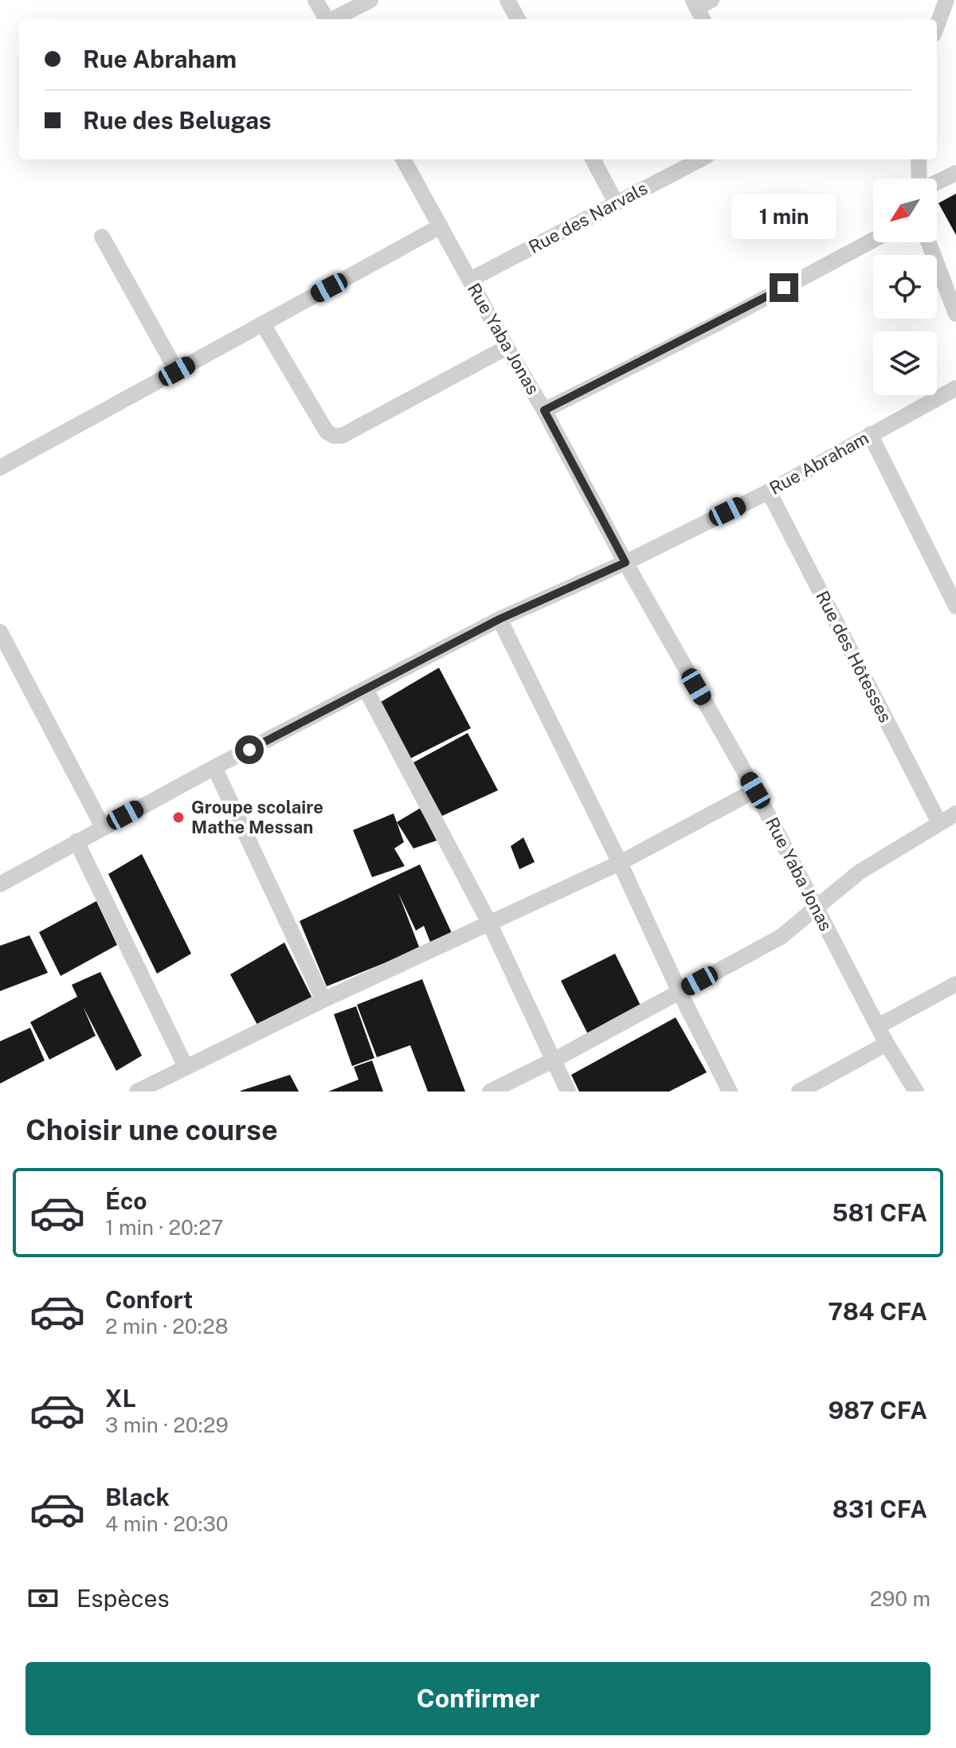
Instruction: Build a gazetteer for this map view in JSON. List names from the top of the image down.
{
  "streets": {
    "street": [
      "Rue des Narvals",
      "Rue Yaba Jonas",
      "Rue Abraham",
      "Rue des Hôtesses"
    ]
  },
  "crossings": [
    ["Rue des Narvals", "Rue Yaba Jonas"],
    ["Rue Yaba Jonas", "Rue Abraham"],
    ["Rue Abraham", "Rue des Hôtesses"]
  ],
  "places": ["Groupe scolaire Mathe Messan"],
  "north": "bottom left",
  "page": {
    "banner": ["Rue Abraham", "Rue des Belugas"],
    "bubble": "1 min",
    "heading": "Choisir une course",
    "list": [
      {
        "name": "Éco",
        "note": "1 min · 20:27",
        "value": "581 CFA"
      },
      {
        "name": "Confort",
        "note": "2 min · 20:28",
        "value": "784 CFA"
      },
      {
        "name": "XL",
        "note": "3 min · 20:29",
        "value": "987 CFA"
      },
      {
        "name": "Black",
        "note": "4 min · 20:30",
        "value": "831 CFA"
      }
    ],
    "pay": ["Espèces", "290 m"],
    "buttons": "Confirmer"
  }
}
